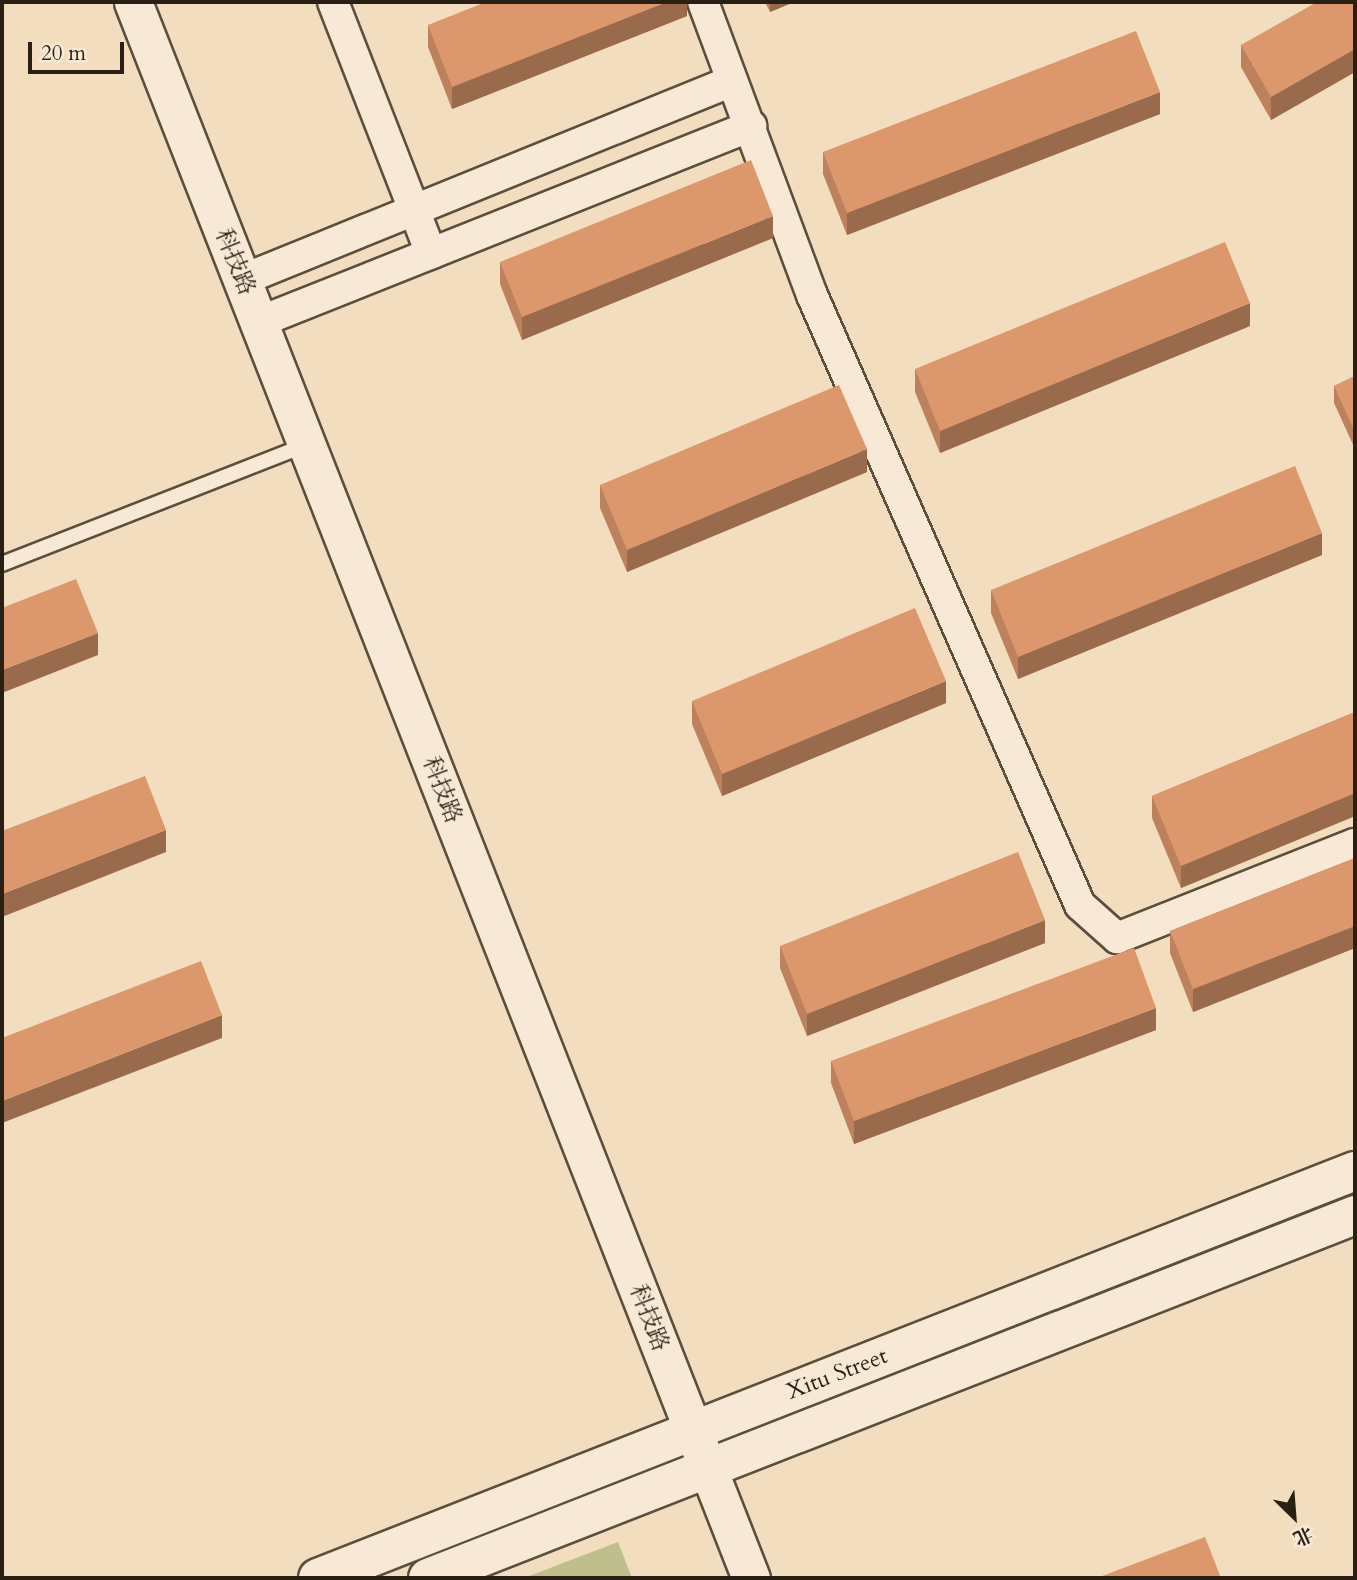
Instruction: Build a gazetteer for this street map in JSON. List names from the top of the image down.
{
  "streets": {
    "main road": ["Xitu Street"],
    "street": ["科技路"]
  },
  "crossings": [
    ["科技路", "Xitu Street"]
  ],
  "scale_bar": "20 m",
  "north": "bottom right"
}
